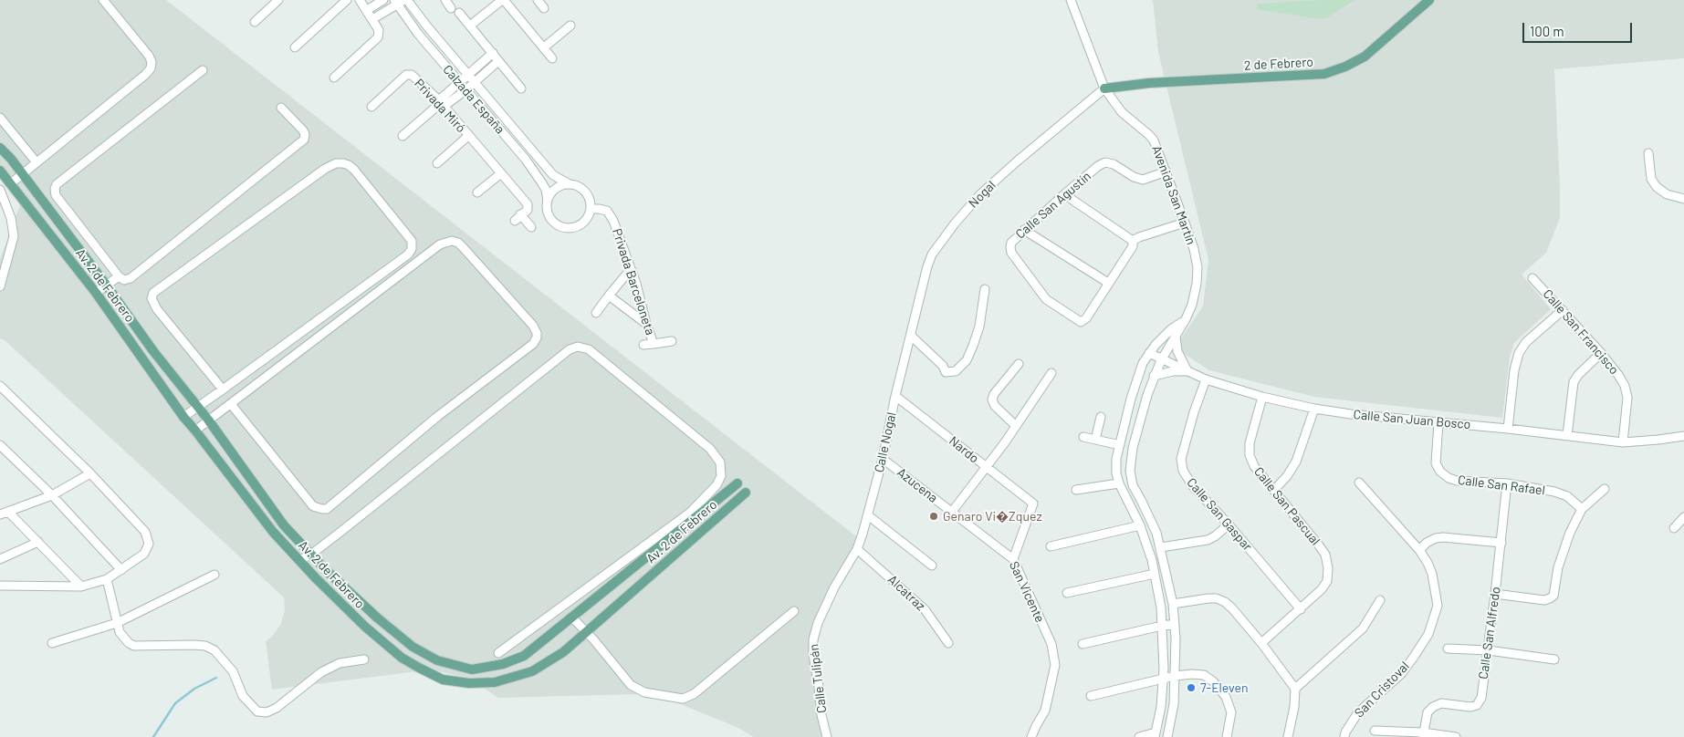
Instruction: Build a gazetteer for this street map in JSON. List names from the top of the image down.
{
  "streets": {
    "main road": ["2 de Febrero", "Av. 2 de Febrero"],
    "street": [
      "Calzada España",
      "Privada Miró",
      "Nogal",
      "Avenida San Martín",
      "Calle San Agustín",
      "Privada Barceloneta",
      "Calle San Francisco",
      "Calle San Juan Bosco",
      "Calle Nogal",
      "Nardo",
      "Azucena",
      "Calle San Rafael",
      "Calle San Pascual",
      "Calle San Gaspar",
      "San Vicente",
      "Alcatraz",
      "Calle San Alfredo",
      "Calle Tulipán",
      "San Cristoval"
    ]
  },
  "crossings": [
    ["2 de Febrero", "Nogal"],
    ["2 de Febrero", "Avenida San Martín"],
    ["Calzada España", "Privada Barceloneta"],
    ["Nogal", "Avenida San Martín"],
    ["Nogal", "Calle Nogal"],
    ["Avenida San Martín", "Calle San Agustín"],
    ["Calle San Francisco", "Calle San Juan Bosco"],
    ["Calle San Juan Bosco", "Calle San Rafael"],
    ["Calle San Juan Bosco", "Calle San Pascual"],
    ["Calle San Juan Bosco", "Calle San Gaspar"],
    ["Calle Nogal", "Nardo"],
    ["Calle Nogal", "Azucena"],
    ["Calle Nogal", "Alcatraz"],
    ["Calle Nogal", "Calle Tulipán"],
    ["Nardo", "San Vicente"],
    ["Azucena", "San Vicente"],
    ["Calle San Rafael", "Calle San Alfredo"],
    ["Calle San Pascual", "Calle San Gaspar"],
    ["Alcatraz", "Calle Tulipán"]
  ],
  "places": ["Genaro Vi�Zquez", "7-Eleven"],
  "scale_bar": "100 m"
}
